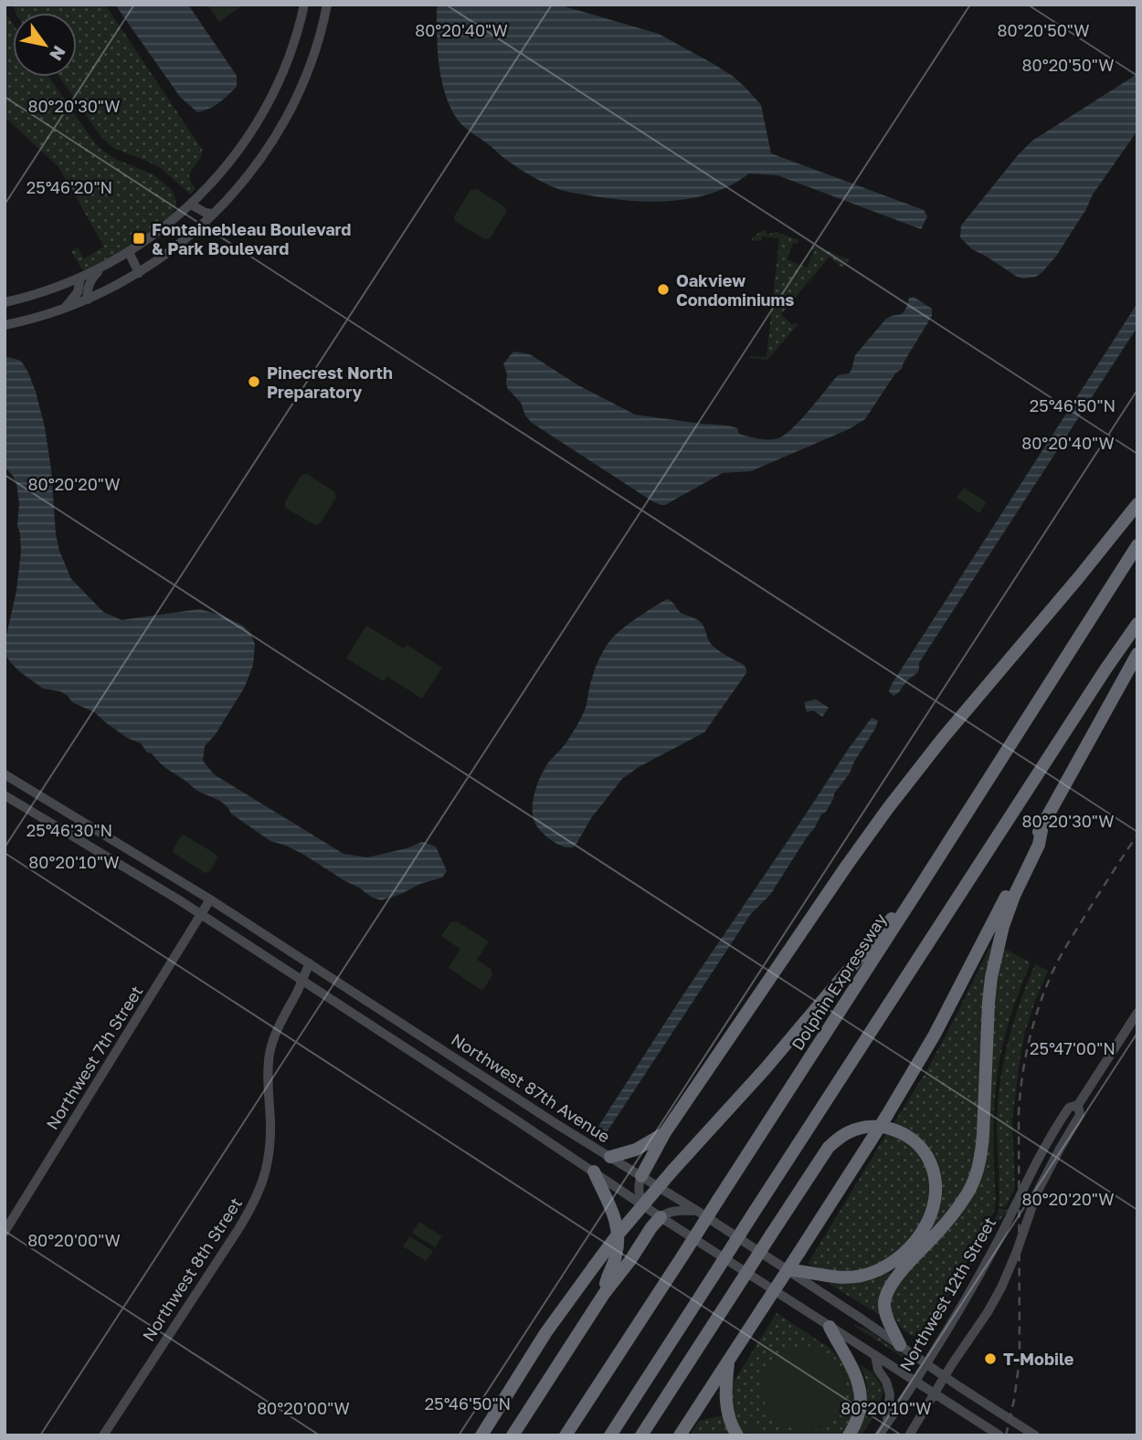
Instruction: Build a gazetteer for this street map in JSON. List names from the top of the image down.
{
  "streets": {
    "highway": ["Dolphin Expressway"],
    "main road": [
      "Northwest 7th Street",
      "Northwest 87th Avenue",
      "Northwest 8th Street",
      "Northwest 12th Street"
    ]
  },
  "crossings": [
    ["Northwest 7th Street", "Northwest 87th Avenue"],
    ["Northwest 87th Avenue", "Northwest 8th Street"],
    ["Northwest 87th Avenue", "Northwest 12th Street"]
  ],
  "places": {
    "transit": ["Fontainebleau Boulevard & Park Boulevard"],
    "other": ["Oakview Condominiums", "Pinecrest North Preparatory", "T-Mobile"]
  },
  "north": "bottom right",
  "coordinates": [
    "80°20'40\"W",
    "80°20'50\"W",
    "80°20'30\"W",
    "25°46'20\"N",
    "25°46'50\"N",
    "80°20'20\"W",
    "25°46'30\"N",
    "80°20'10\"W",
    "25°47'00\"N",
    "80°20'00\"W"
  ]
}
